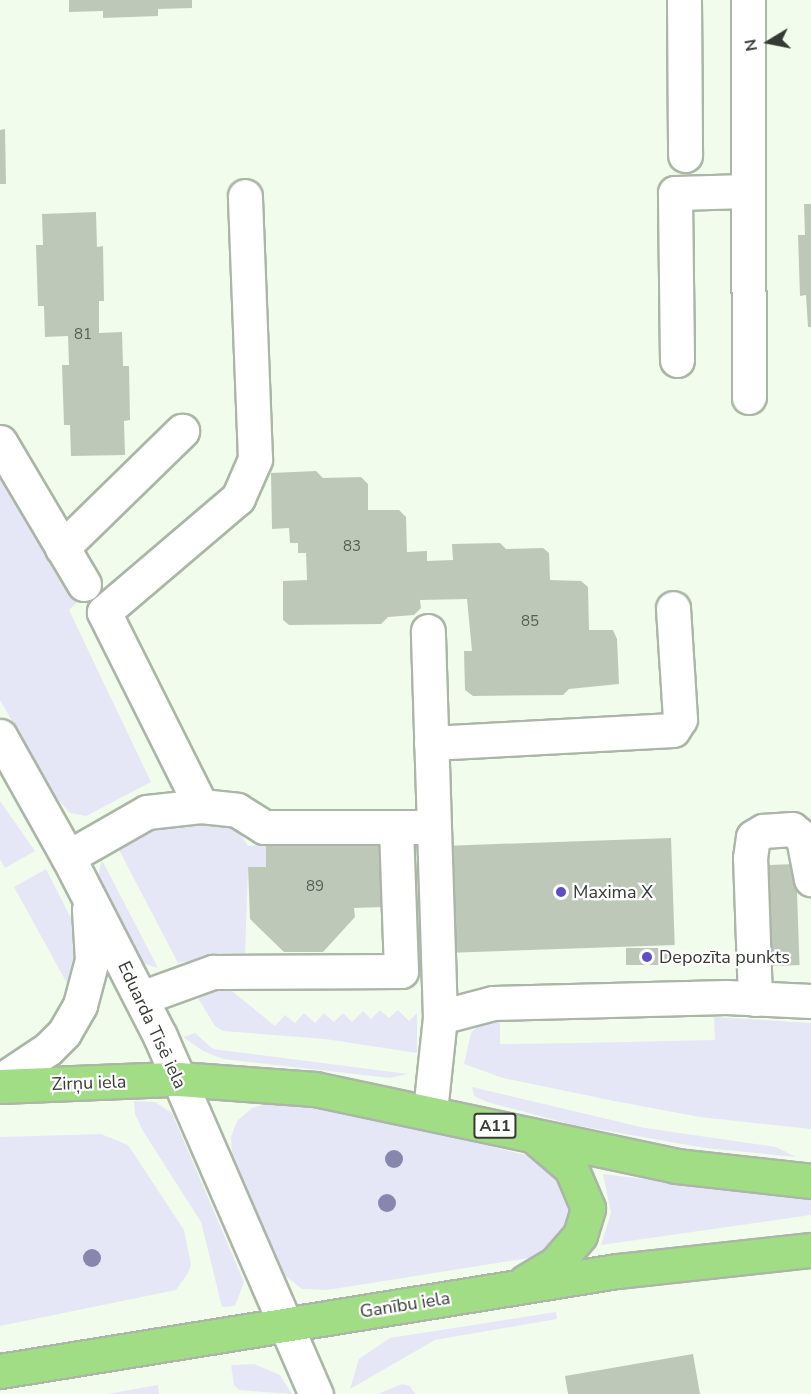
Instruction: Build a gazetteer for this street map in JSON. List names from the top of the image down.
{
  "streets": {
    "highway": ["Zirņu iela", "A11", "Ganību iela"],
    "street": ["Eduarda Tisē iela"]
  },
  "crossings": [
    ["Eduarda Tisē iela", "Zirņu iela"],
    ["Eduarda Tisē iela", "A11"],
    ["Eduarda Tisē iela", "Ganību iela"],
    ["Zirņu iela", "A11"]
  ],
  "places": ["Maxima X", "Depozīta punkts"],
  "house_numbers": [
    "81",
    "83",
    "85",
    "89"
  ],
  "north": "left"
}
